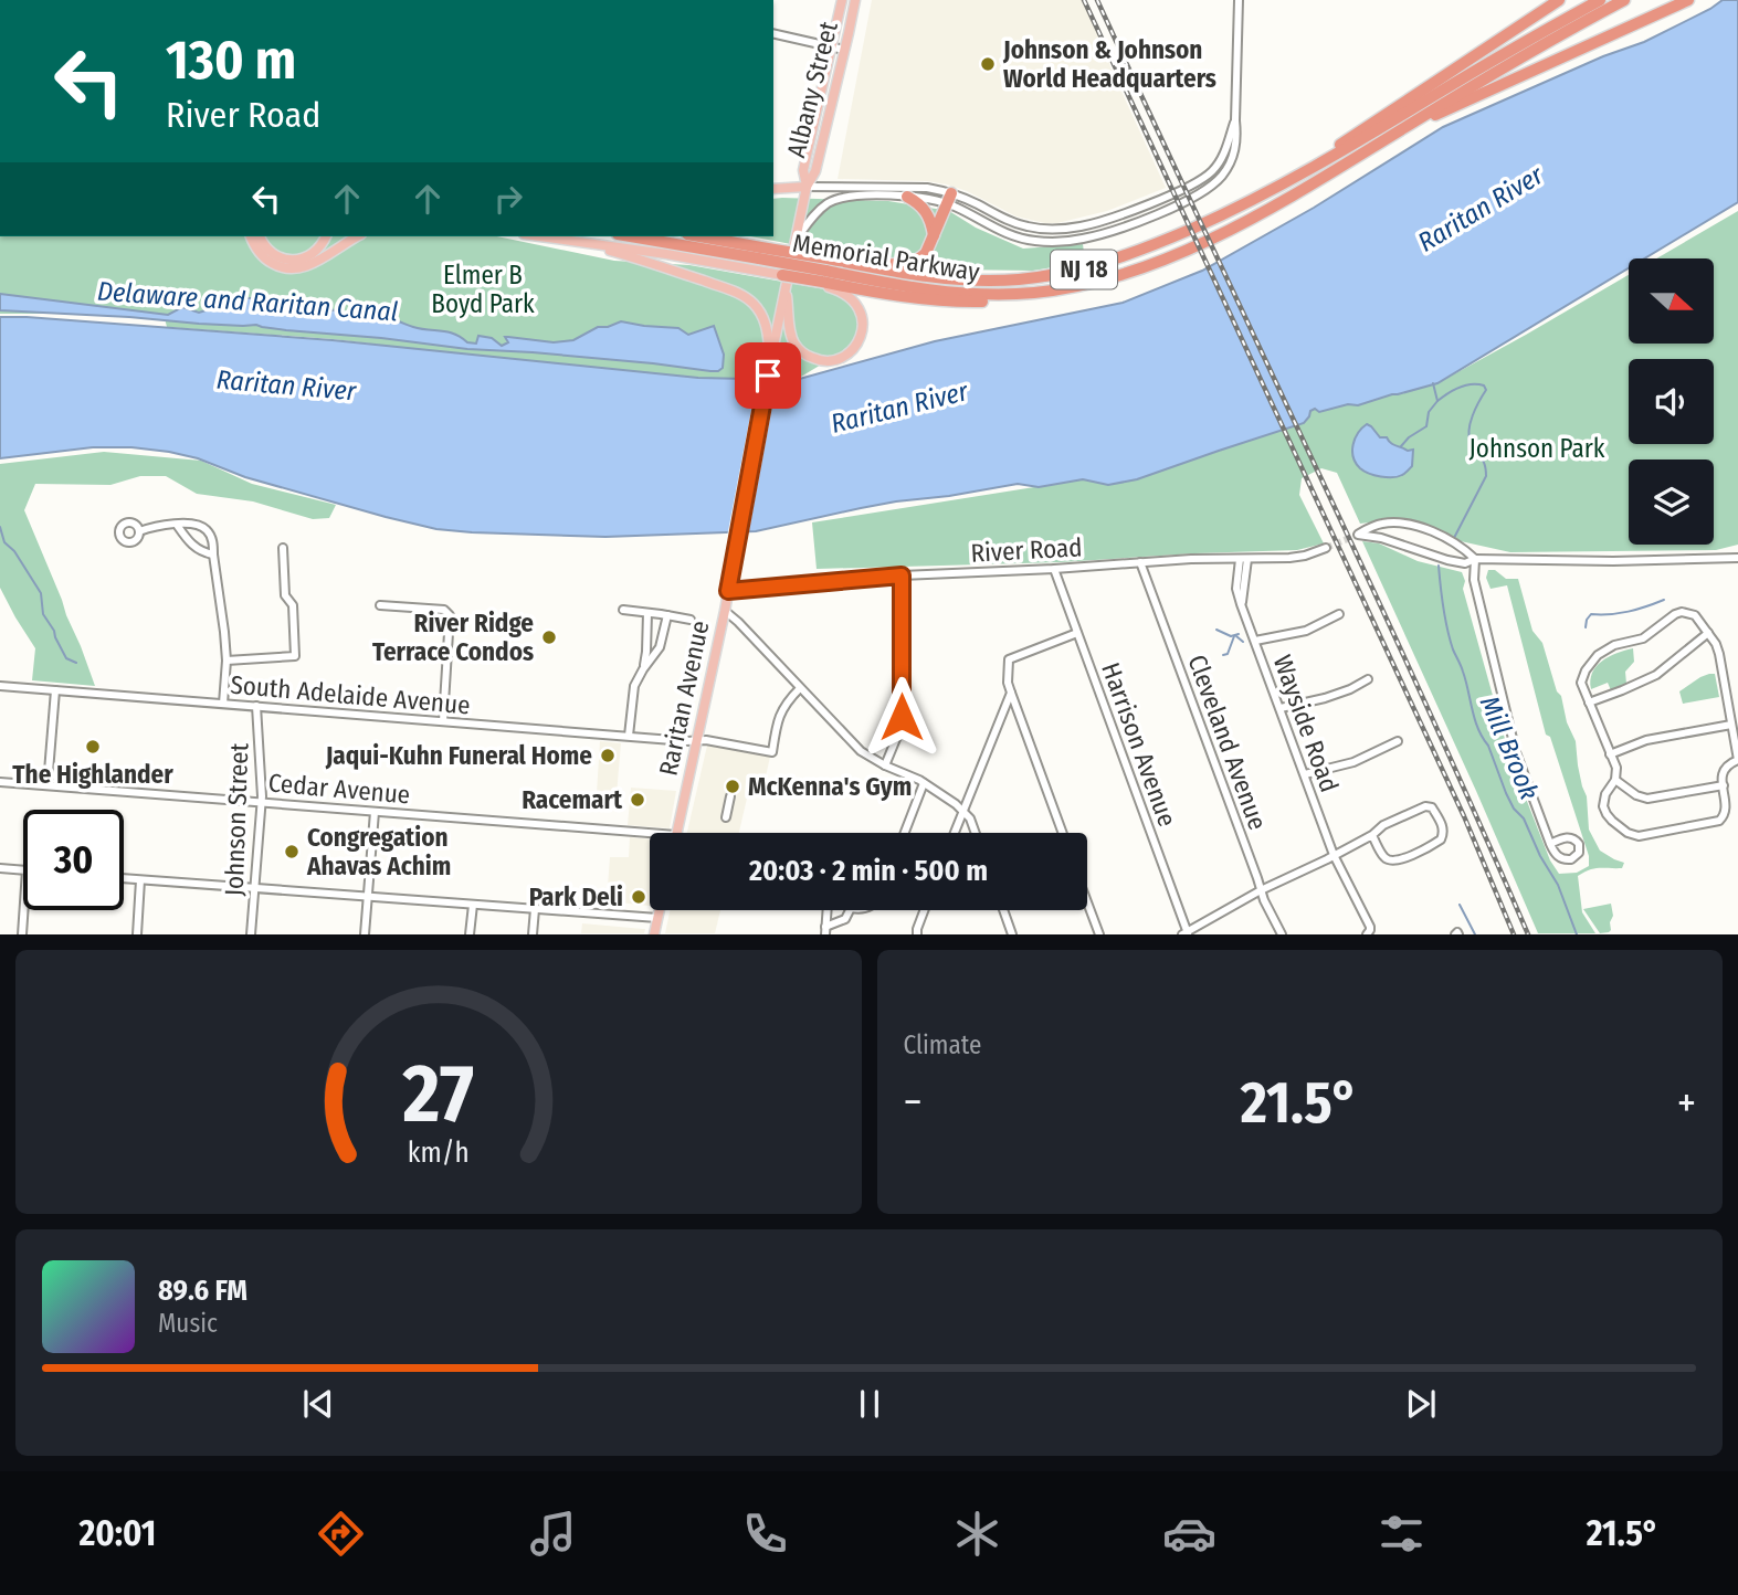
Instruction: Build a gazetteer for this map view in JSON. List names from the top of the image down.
{
  "streets": {
    "highway": ["Memorial Parkway", "NJ 18"],
    "main road": ["Albany Street", "Raritan Avenue"],
    "street": [
      "River Road",
      "South Adelaide Avenue",
      "Wayside Road",
      "Cleveland Avenue",
      "Harrison Avenue",
      "Cedar Avenue",
      "Johnson Street"
    ]
  },
  "crossings": [
    ["Albany Street", "Memorial Parkway"],
    ["Albany Street", "Raritan Avenue"],
    ["Memorial Parkway", "NJ 18"],
    ["River Road", "Raritan Avenue"],
    ["River Road", "Wayside Road"],
    ["River Road", "Cleveland Avenue"],
    ["River Road", "Harrison Avenue"],
    ["South Adelaide Avenue", "Raritan Avenue"],
    ["South Adelaide Avenue", "Johnson Street"],
    ["Cedar Avenue", "Johnson Street"]
  ],
  "water": ["Raritan River", "Delaware and Raritan Canal", "Mill Brook"],
  "parks": ["Elmer B Boyd Park", "Johnson Park"],
  "places": [
    "Johnson & Johnson World Headquarters",
    "River Ridge Terrace Condos",
    "The Highlander",
    "Jaqui-Kuhn Funeral Home",
    "McKenna's Gym",
    "Racemart",
    "Congregation Ahavas Achim",
    "Park Deli"
  ],
  "north": "right",
  "page": {
    "turn": ["130 m", "River Road"],
    "limit": "30",
    "trip": "20:03 · 2 min · 500 m",
    "tile": "Climate",
    "heat": ["−", "21.5°", "+"],
    "song": ["89.6 FM", "Music"],
    "tabs": ["20:01", "21.5°"],
    "gauge": ["27", "km/h"]
  }
}
